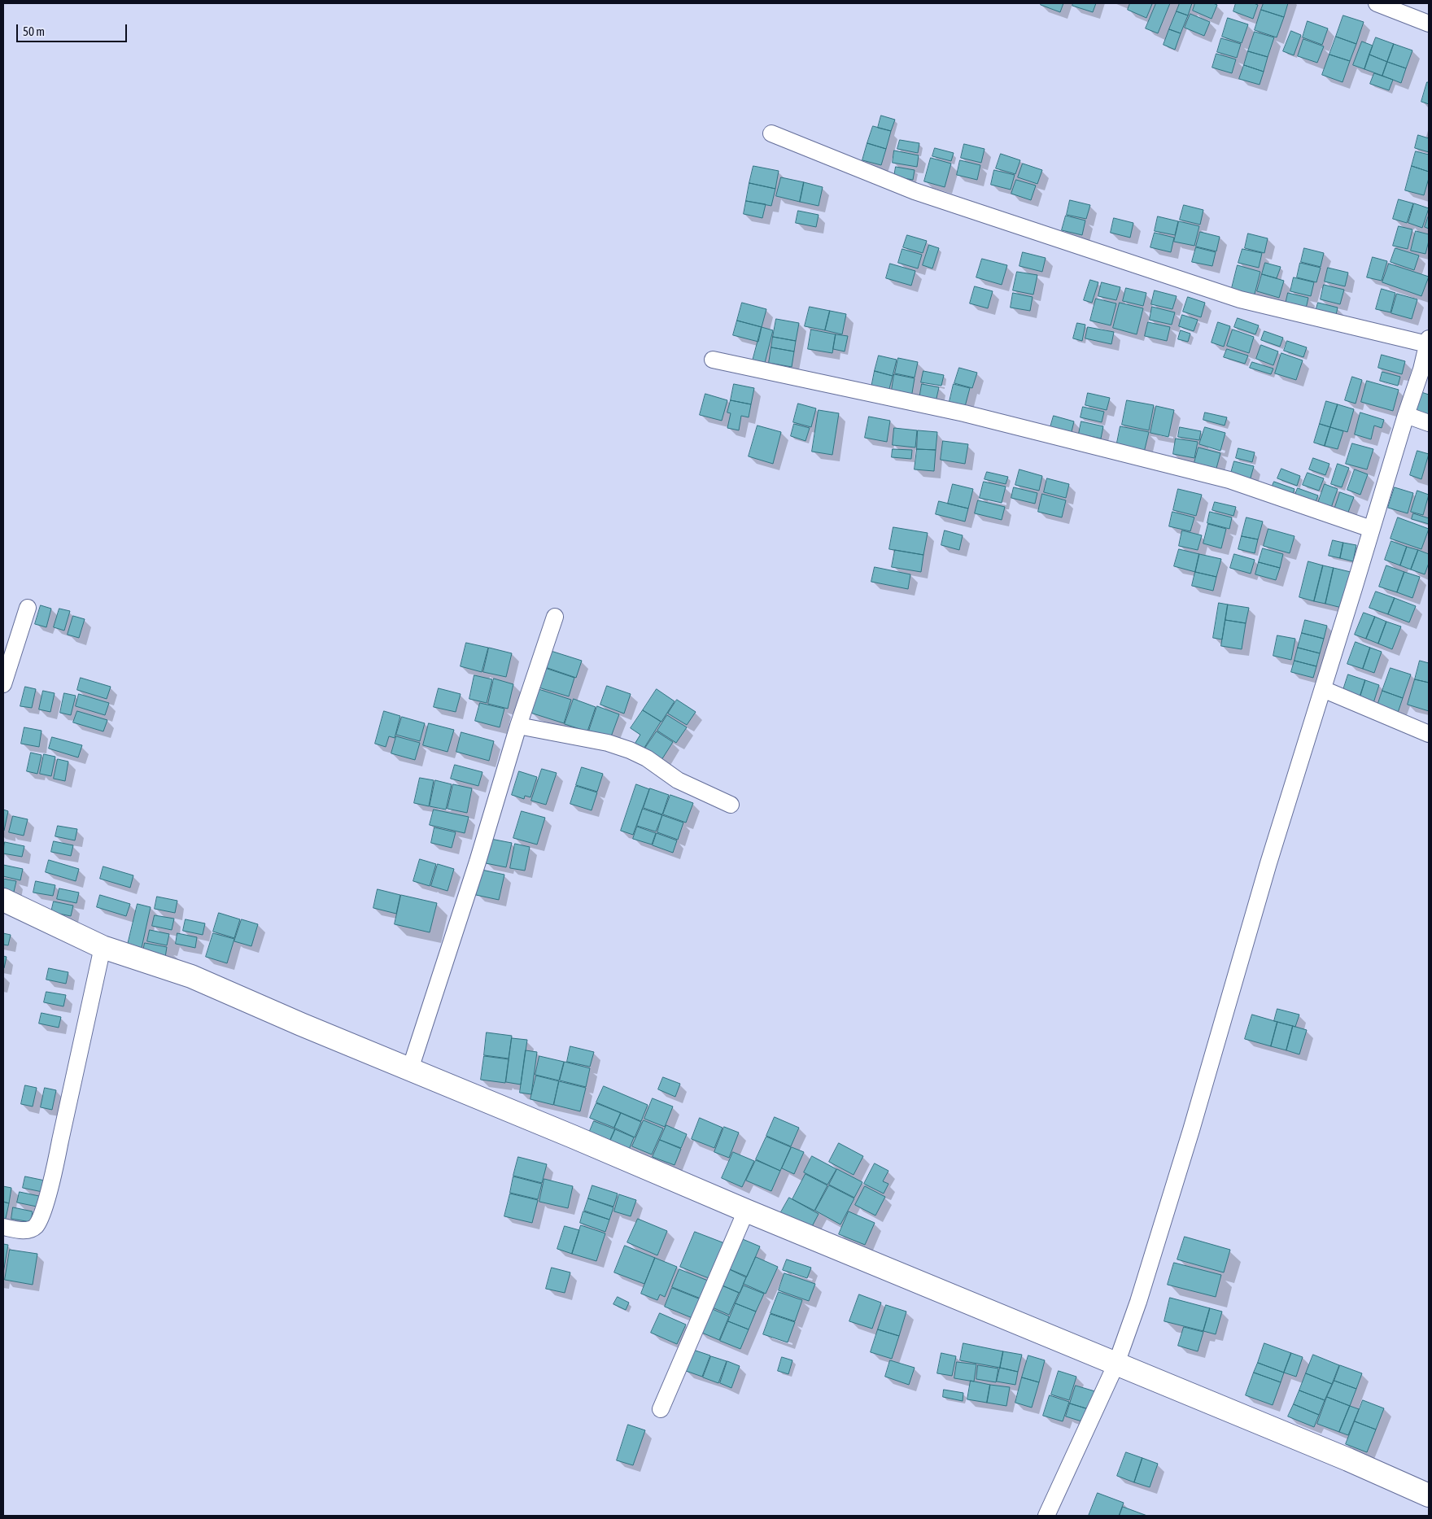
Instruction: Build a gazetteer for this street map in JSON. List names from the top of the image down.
{
  "scale_bar": "50 m"
}
